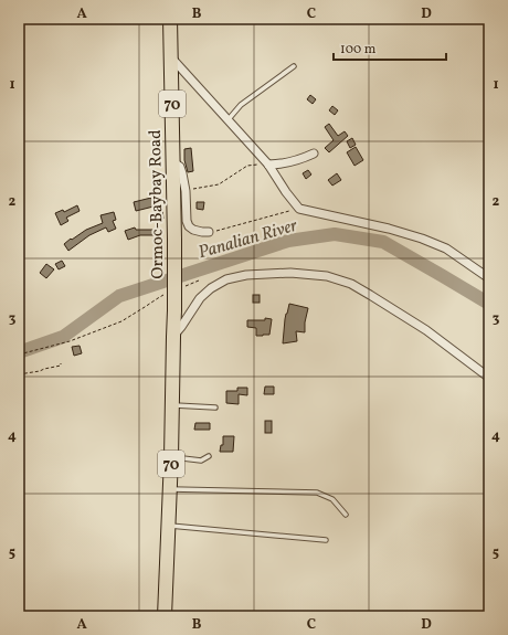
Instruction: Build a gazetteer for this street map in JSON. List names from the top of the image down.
{
  "streets": {
    "highway": ["70", "Ormoc-Baybay Road"]
  },
  "crossings": [
    ["70", "Ormoc-Baybay Road"]
  ],
  "water": ["Panalian River"],
  "scale_bar": "100 m",
  "grid": {
    "columns": [
      "A",
      "B",
      "C",
      "D"
    ],
    "rows": [
      "1",
      "2",
      "3",
      "4",
      "5"
    ]
  }
}
